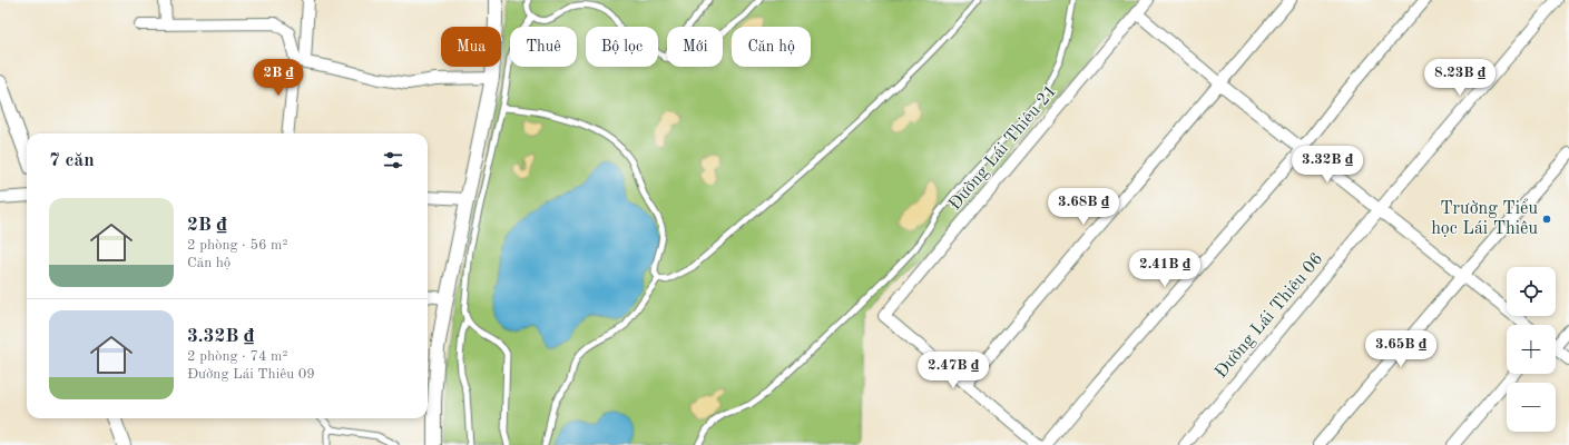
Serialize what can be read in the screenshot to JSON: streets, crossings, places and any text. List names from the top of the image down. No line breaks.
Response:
{"streets":{"street":["Đường Lái Thiêu 21","Đường Lái Thiêu 06"]},"places":["Trường Tiểu học Lái Thiêu"],"page":{"chip":["Mua","Thuê","Bộ lọc","Mới","Căn hộ"],"price":["2B ₫","8.23B ₫","3.32B ₫","3.68B ₫","2.41B ₫","3.65B ₫","2.47B ₫"],"heading":"7 căn","list":[{"name":"2B ₫","note":"2 phòng · 56 m² · Căn hộ"},{"name":"3.32B ₫","note":"2 phòng · 74 m² · Đường Lái Thiêu 09"}],"map_buttons":["+","−"]}}
